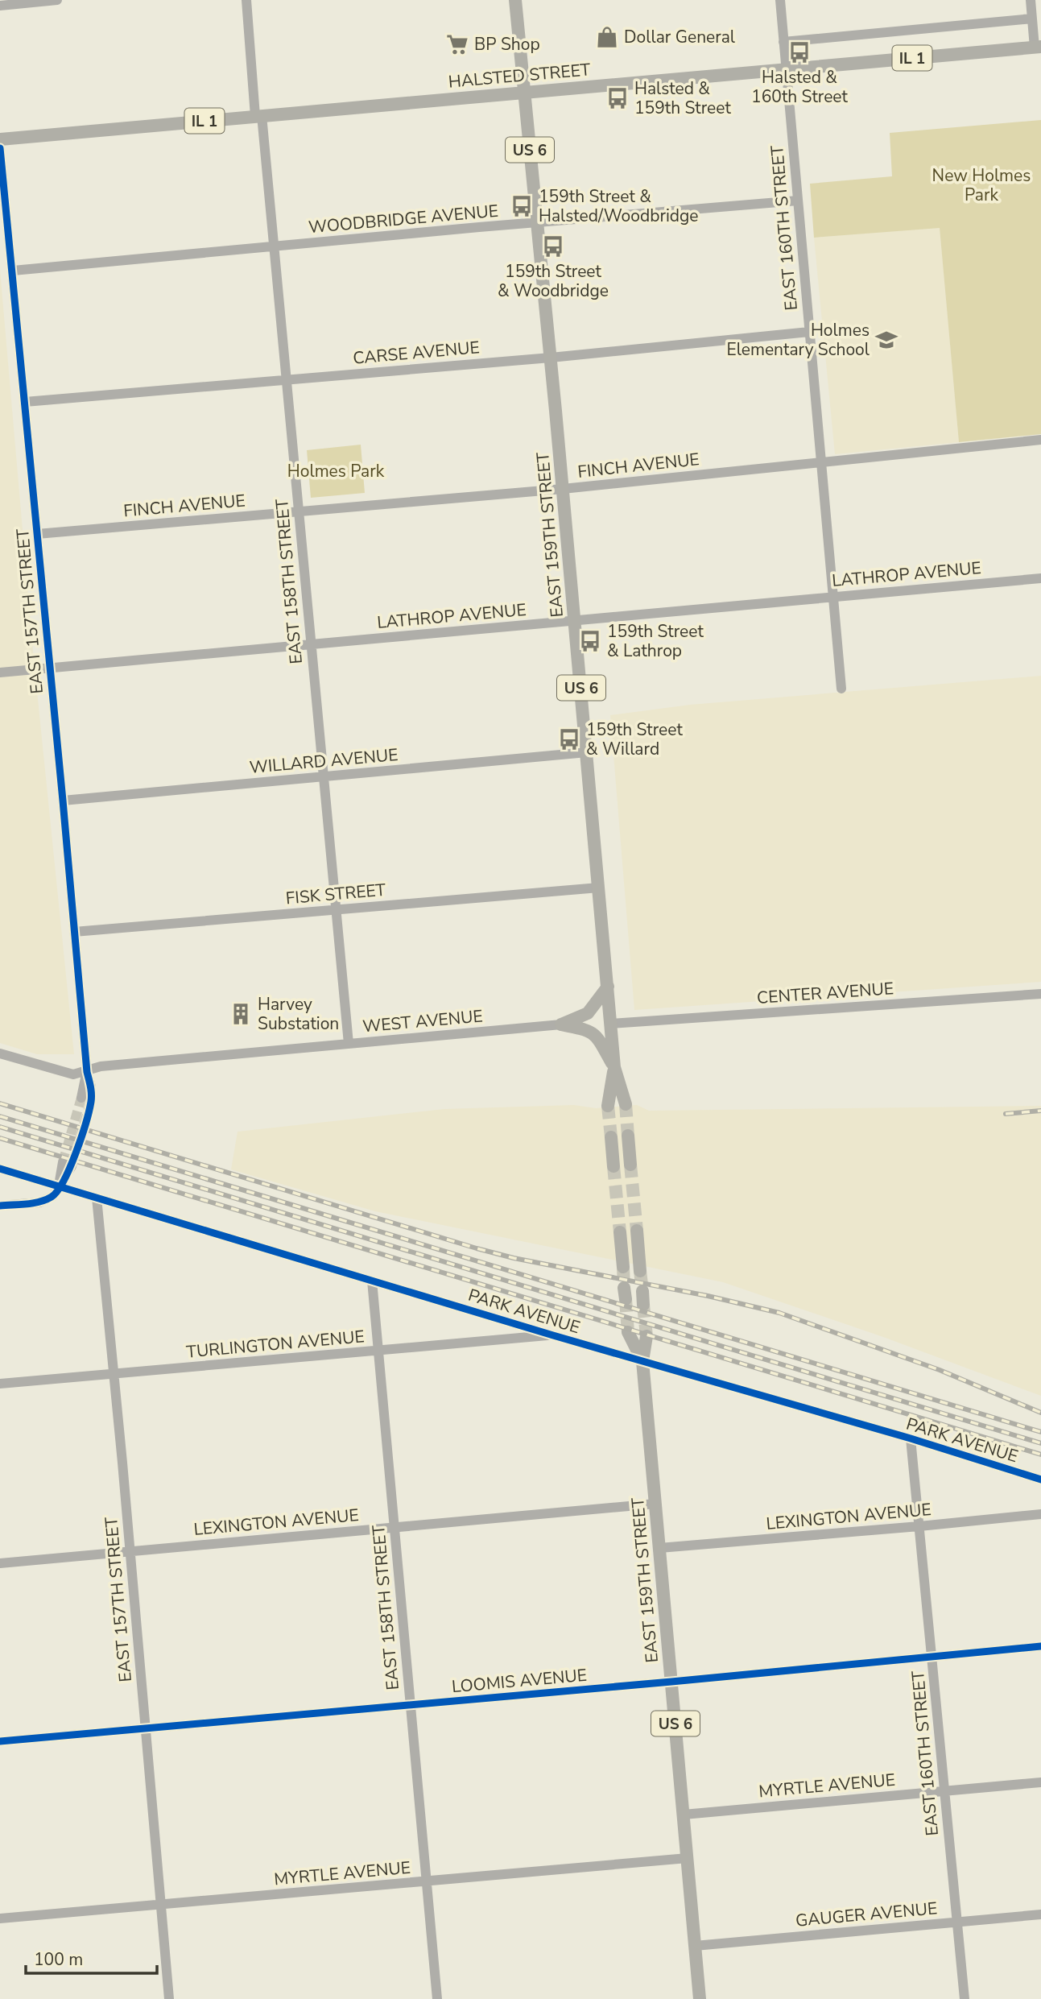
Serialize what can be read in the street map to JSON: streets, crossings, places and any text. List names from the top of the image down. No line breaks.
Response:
{"streets":{"main road":["IL 1","HALSTED STREET","US 6","EAST 159TH STREET"],"street":["WOODBRIDGE AVENUE","EAST 160TH STREET","CARSE AVENUE","FINCH AVENUE","LATHROP AVENUE","EAST 158TH STREET","EAST 157TH STREET","WILLARD AVENUE","FISK STREET","CENTER AVENUE","WEST AVENUE","PARK AVENUE","TURLINGTON AVENUE","LEXINGTON AVENUE","LOOMIS AVENUE","MYRTLE AVENUE","GAUGER AVENUE"]},"crossings":[["HALSTED STREET","EAST 160TH STREET"],["HALSTED STREET","EAST 159TH STREET"],["HALSTED STREET","EAST 158TH STREET"],["WOODBRIDGE AVENUE","EAST 160TH STREET"],["WOODBRIDGE AVENUE","EAST 159TH STREET"],["WOODBRIDGE AVENUE","EAST 158TH STREET"],["WOODBRIDGE AVENUE","EAST 157TH STREET"],["EAST 160TH STREET","CARSE AVENUE"],["EAST 160TH STREET","FINCH AVENUE"],["EAST 160TH STREET","LATHROP AVENUE"],["EAST 160TH STREET","PARK AVENUE"],["EAST 160TH STREET","LEXINGTON AVENUE"],["EAST 160TH STREET","LOOMIS AVENUE"],["EAST 160TH STREET","MYRTLE AVENUE"],["EAST 160TH STREET","GAUGER AVENUE"],["CARSE AVENUE","EAST 159TH STREET"],["CARSE AVENUE","EAST 158TH STREET"],["CARSE AVENUE","EAST 157TH STREET"],["FINCH AVENUE","EAST 159TH STREET"],["FINCH AVENUE","EAST 158TH STREET"],["FINCH AVENUE","EAST 157TH STREET"],["EAST 159TH STREET","LATHROP AVENUE"],["EAST 159TH STREET","WILLARD AVENUE"],["EAST 159TH STREET","FISK STREET"],["EAST 159TH STREET","CENTER AVENUE"],["EAST 159TH STREET","PARK AVENUE"],["EAST 159TH STREET","LEXINGTON AVENUE"],["EAST 159TH STREET","LOOMIS AVENUE"],["EAST 159TH STREET","MYRTLE AVENUE"],["EAST 159TH STREET","GAUGER AVENUE"],["LATHROP AVENUE","EAST 158TH STREET"],["LATHROP AVENUE","EAST 157TH STREET"],["EAST 158TH STREET","WILLARD AVENUE"],["EAST 158TH STREET","FISK STREET"],["EAST 158TH STREET","WEST AVENUE"],["EAST 158TH STREET","PARK AVENUE"],["EAST 158TH STREET","TURLINGTON AVENUE"],["EAST 158TH STREET","LEXINGTON AVENUE"],["EAST 158TH STREET","LOOMIS AVENUE"],["EAST 158TH STREET","MYRTLE AVENUE"],["EAST 157TH STREET","WILLARD AVENUE"],["EAST 157TH STREET","FISK STREET"],["EAST 157TH STREET","WEST AVENUE"],["EAST 157TH STREET","PARK AVENUE"],["EAST 157TH STREET","TURLINGTON AVENUE"],["EAST 157TH STREET","LEXINGTON AVENUE"],["EAST 157TH STREET","LOOMIS AVENUE"],["EAST 157TH STREET","MYRTLE AVENUE"],["PARK AVENUE","TURLINGTON AVENUE"]],"parks":["New Holmes Park","Holmes Park"],"places":{"shop":["Dollar General"],"supermarket":["BP Shop"],"bus stop":["Halsted & 160th Street","Halsted & 159th Street","159th Street & Halsted/Woodbridge","159th Street & Woodbridge","159th Street & Lathrop","159th Street & Willard"],"school or university":["Holmes Elementary School"],"building":["Harvey Substation"]},"scale_bar":"100 m"}
